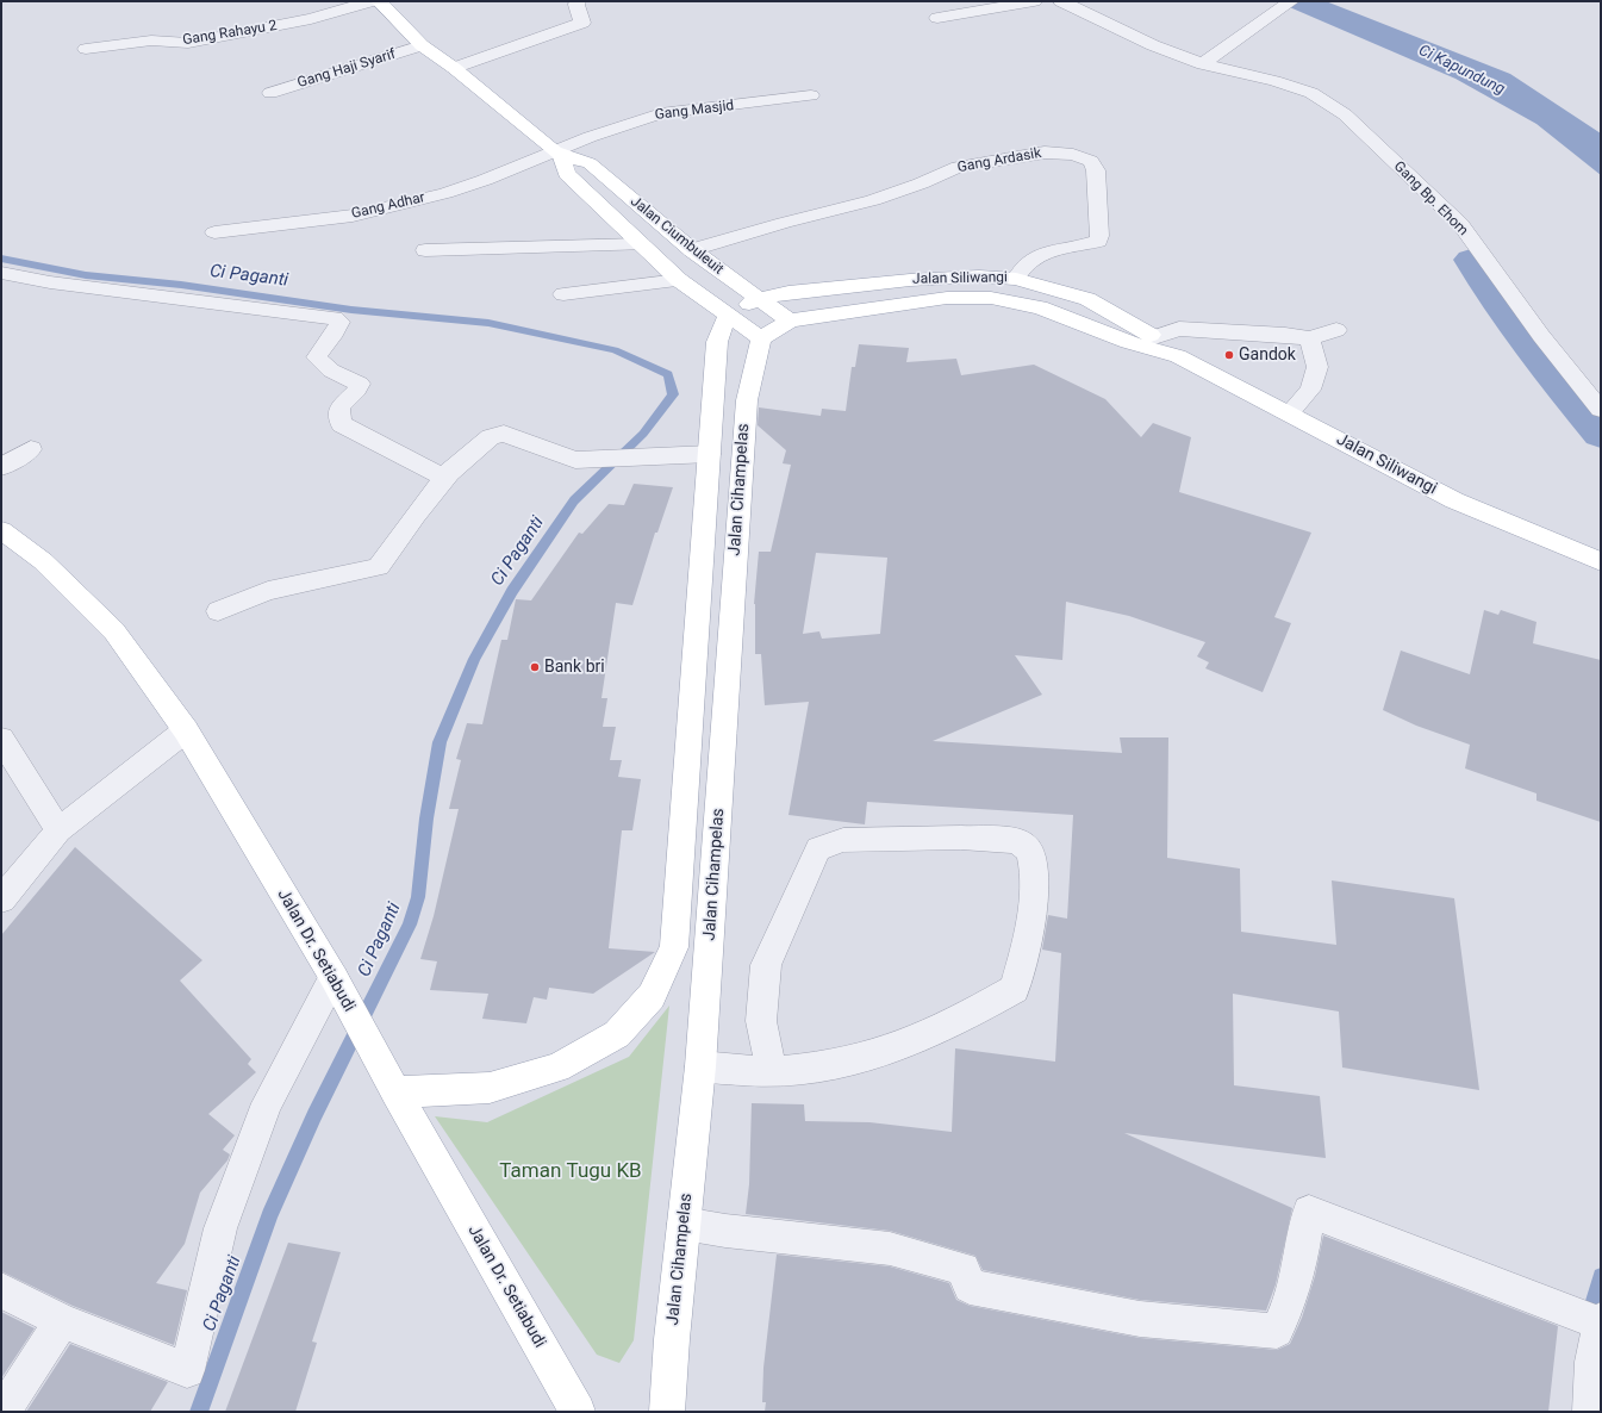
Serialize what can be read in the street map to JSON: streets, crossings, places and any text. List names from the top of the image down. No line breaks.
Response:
{"streets":{"main road":["Jalan Ciumbuleuit","Jalan Siliwangi","Jalan Cihampelas","Jalan Dr. Setiabudi"],"street":["Gang Rahayu 2","Gang Haji Syarif","Gang Masjid","Gang Ardasik","Gang Bp. Ehom","Gang Adhar"]},"crossings":[["Gang Haji Syarif","Jalan Ciumbuleuit"],["Gang Masjid","Gang Adhar"],["Gang Masjid","Jalan Ciumbuleuit"],["Gang Ardasik","Jalan Ciumbuleuit"],["Gang Ardasik","Jalan Siliwangi"],["Gang Adhar","Jalan Ciumbuleuit"],["Jalan Ciumbuleuit","Jalan Siliwangi"],["Jalan Ciumbuleuit","Jalan Cihampelas"],["Jalan Siliwangi","Jalan Cihampelas"],["Jalan Cihampelas","Jalan Dr. Setiabudi"]],"water":["Ci Kapundung","Ci Paganti"],"parks":["Taman Tugu KB"],"places":["Gandok","Bank bri"]}
